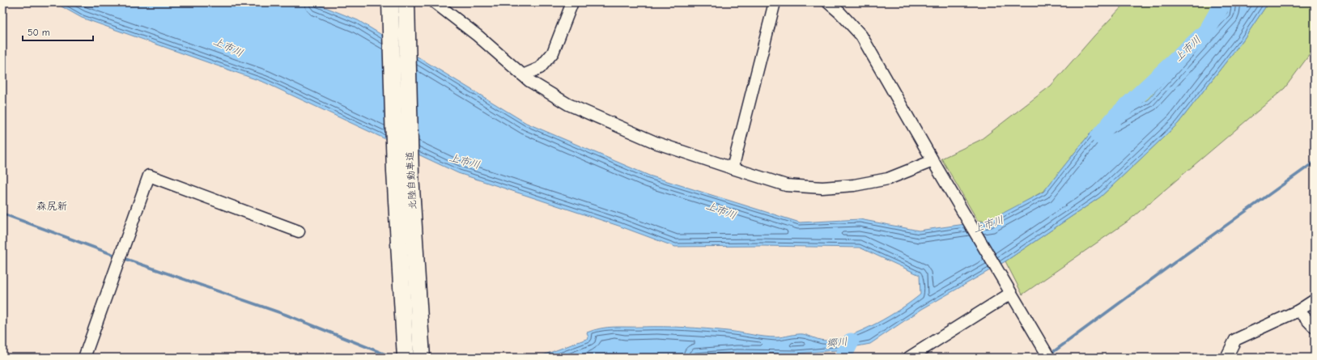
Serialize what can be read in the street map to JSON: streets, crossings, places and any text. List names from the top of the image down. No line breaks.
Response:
{"streets":{"highway":["北陸自動車道"]},"districts":["森尻新"],"water":["上市川","郷川"],"scale_bar":"50 m"}
